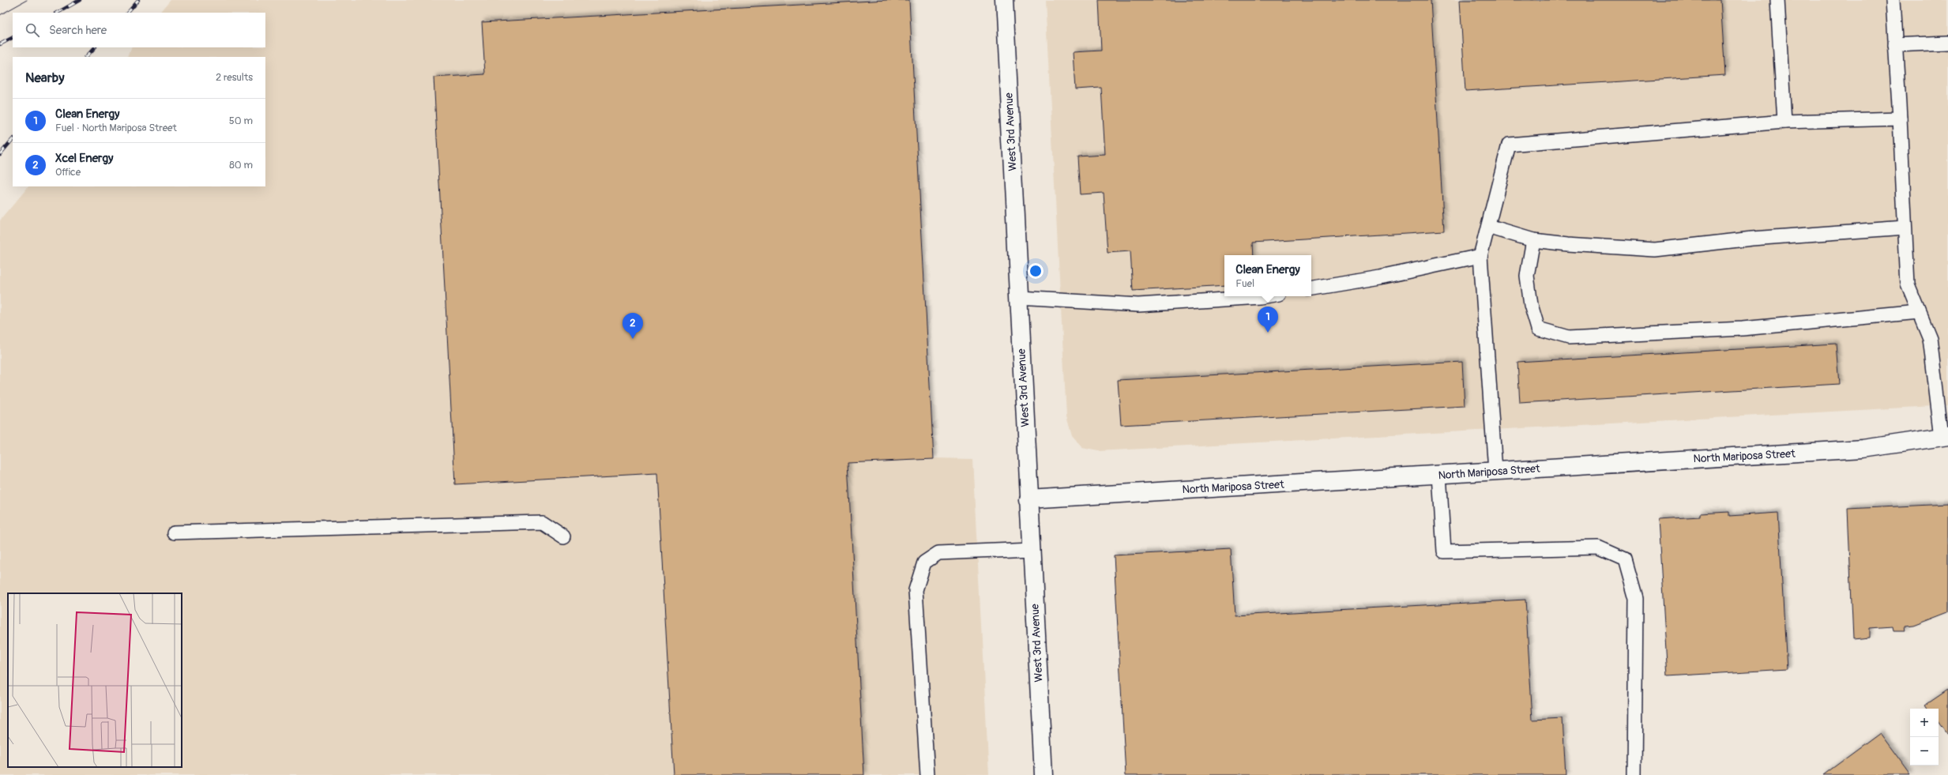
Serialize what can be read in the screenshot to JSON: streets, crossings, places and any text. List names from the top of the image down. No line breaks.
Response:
{"streets":{"street":["West 3rd Avenue","North Mariposa Street"]},"crossings":[["West 3rd Avenue","North Mariposa Street"]],"page":{"search":"Search here","heading":["Nearby","2 results"],"list":[{"mark":"1","name":"Clean Energy","note":"Fuel · North Mariposa Street","value":"50 m"},{"mark":"2","name":"Xcel Energy","note":"Office","value":"80 m"}],"popup":["Clean Energy","Fuel"],"pins":["1","2"],"map_buttons":["+","−"]}}
